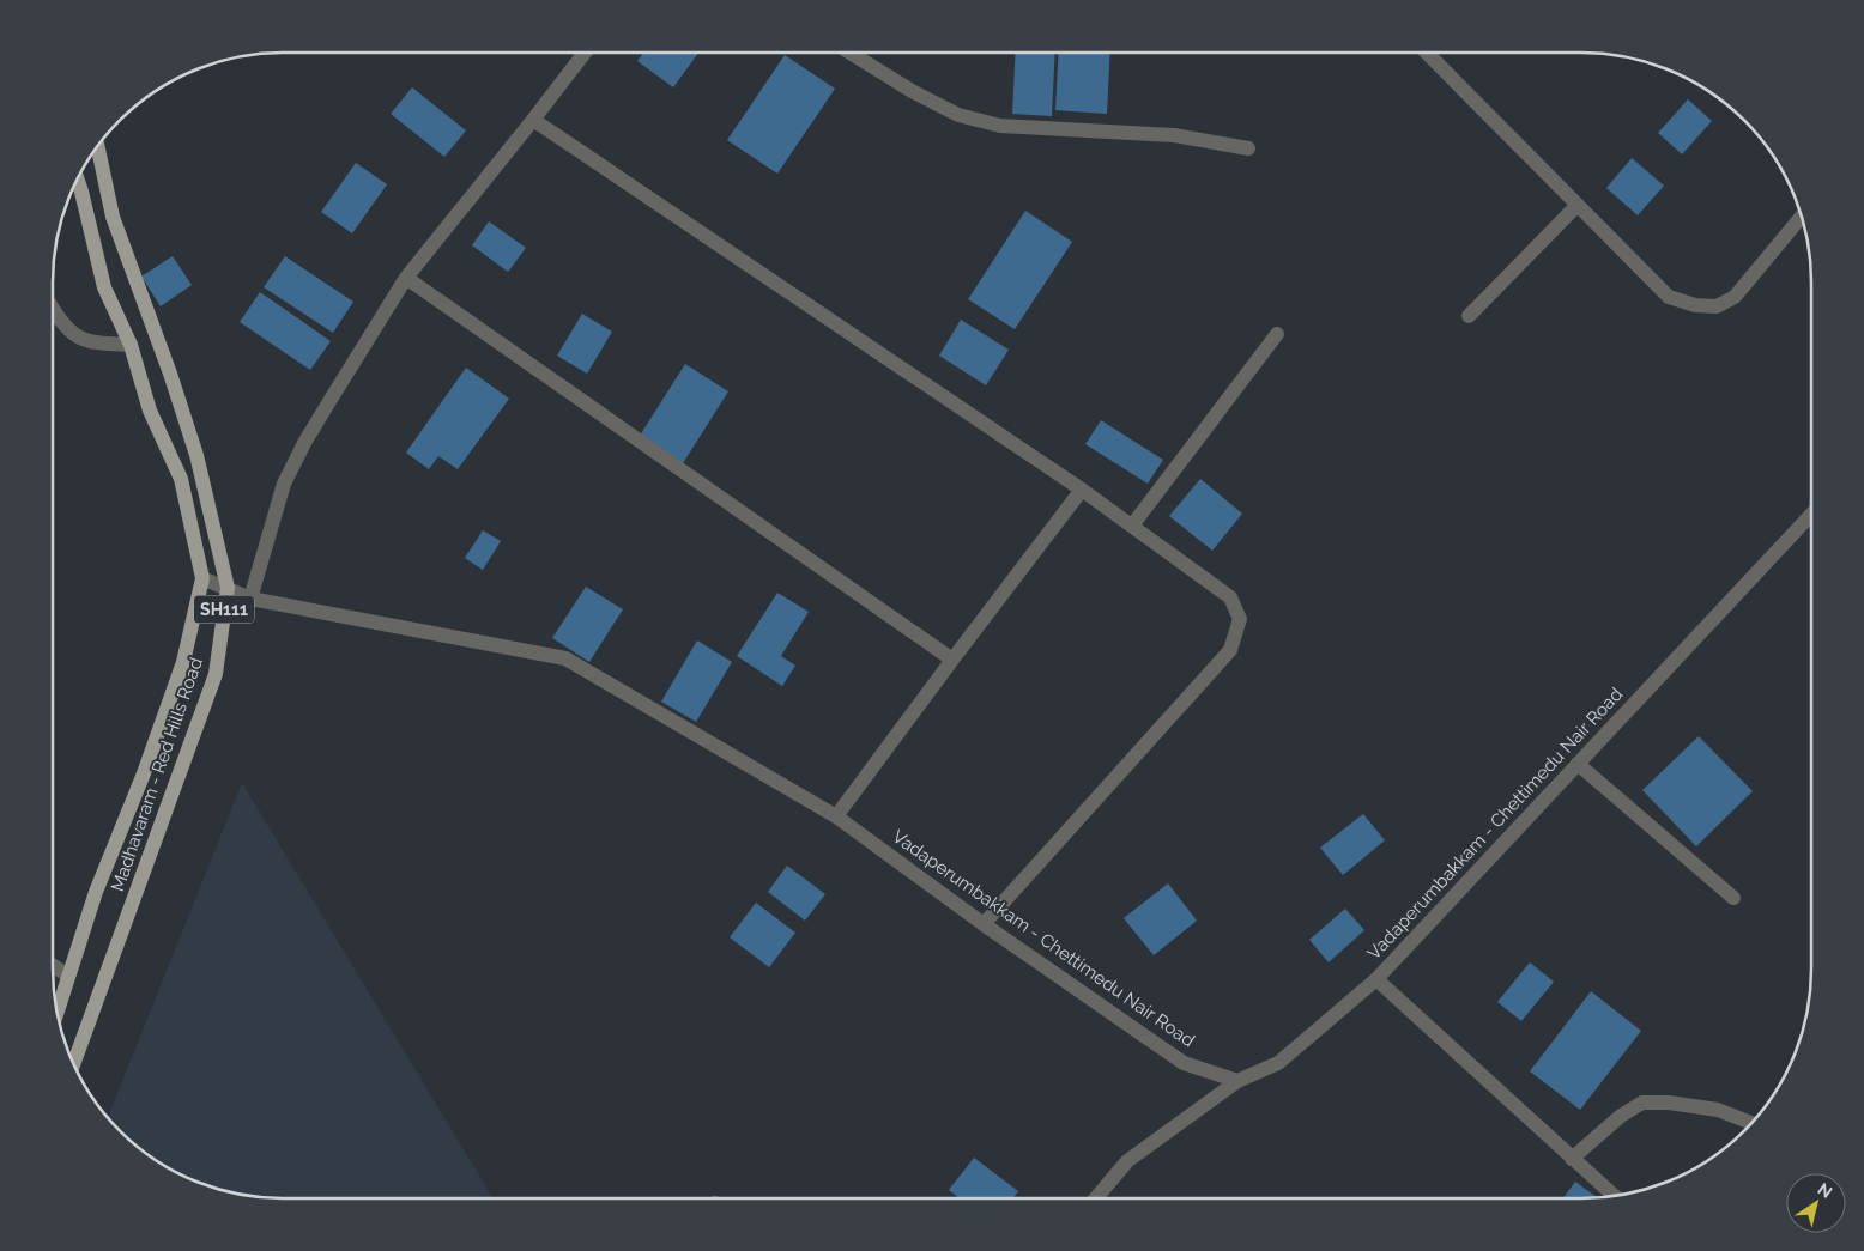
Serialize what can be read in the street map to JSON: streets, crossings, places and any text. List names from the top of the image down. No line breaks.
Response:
{"streets":{"main road":["SH111","Madhavaram - Red Hills Road"],"street":["Vadaperumbakkam - Chettimedu Nair Road"]},"crossings":[["Madhavaram - Red Hills Road","Vadaperumbakkam - Chettimedu Nair Road"]],"north":"top right"}
